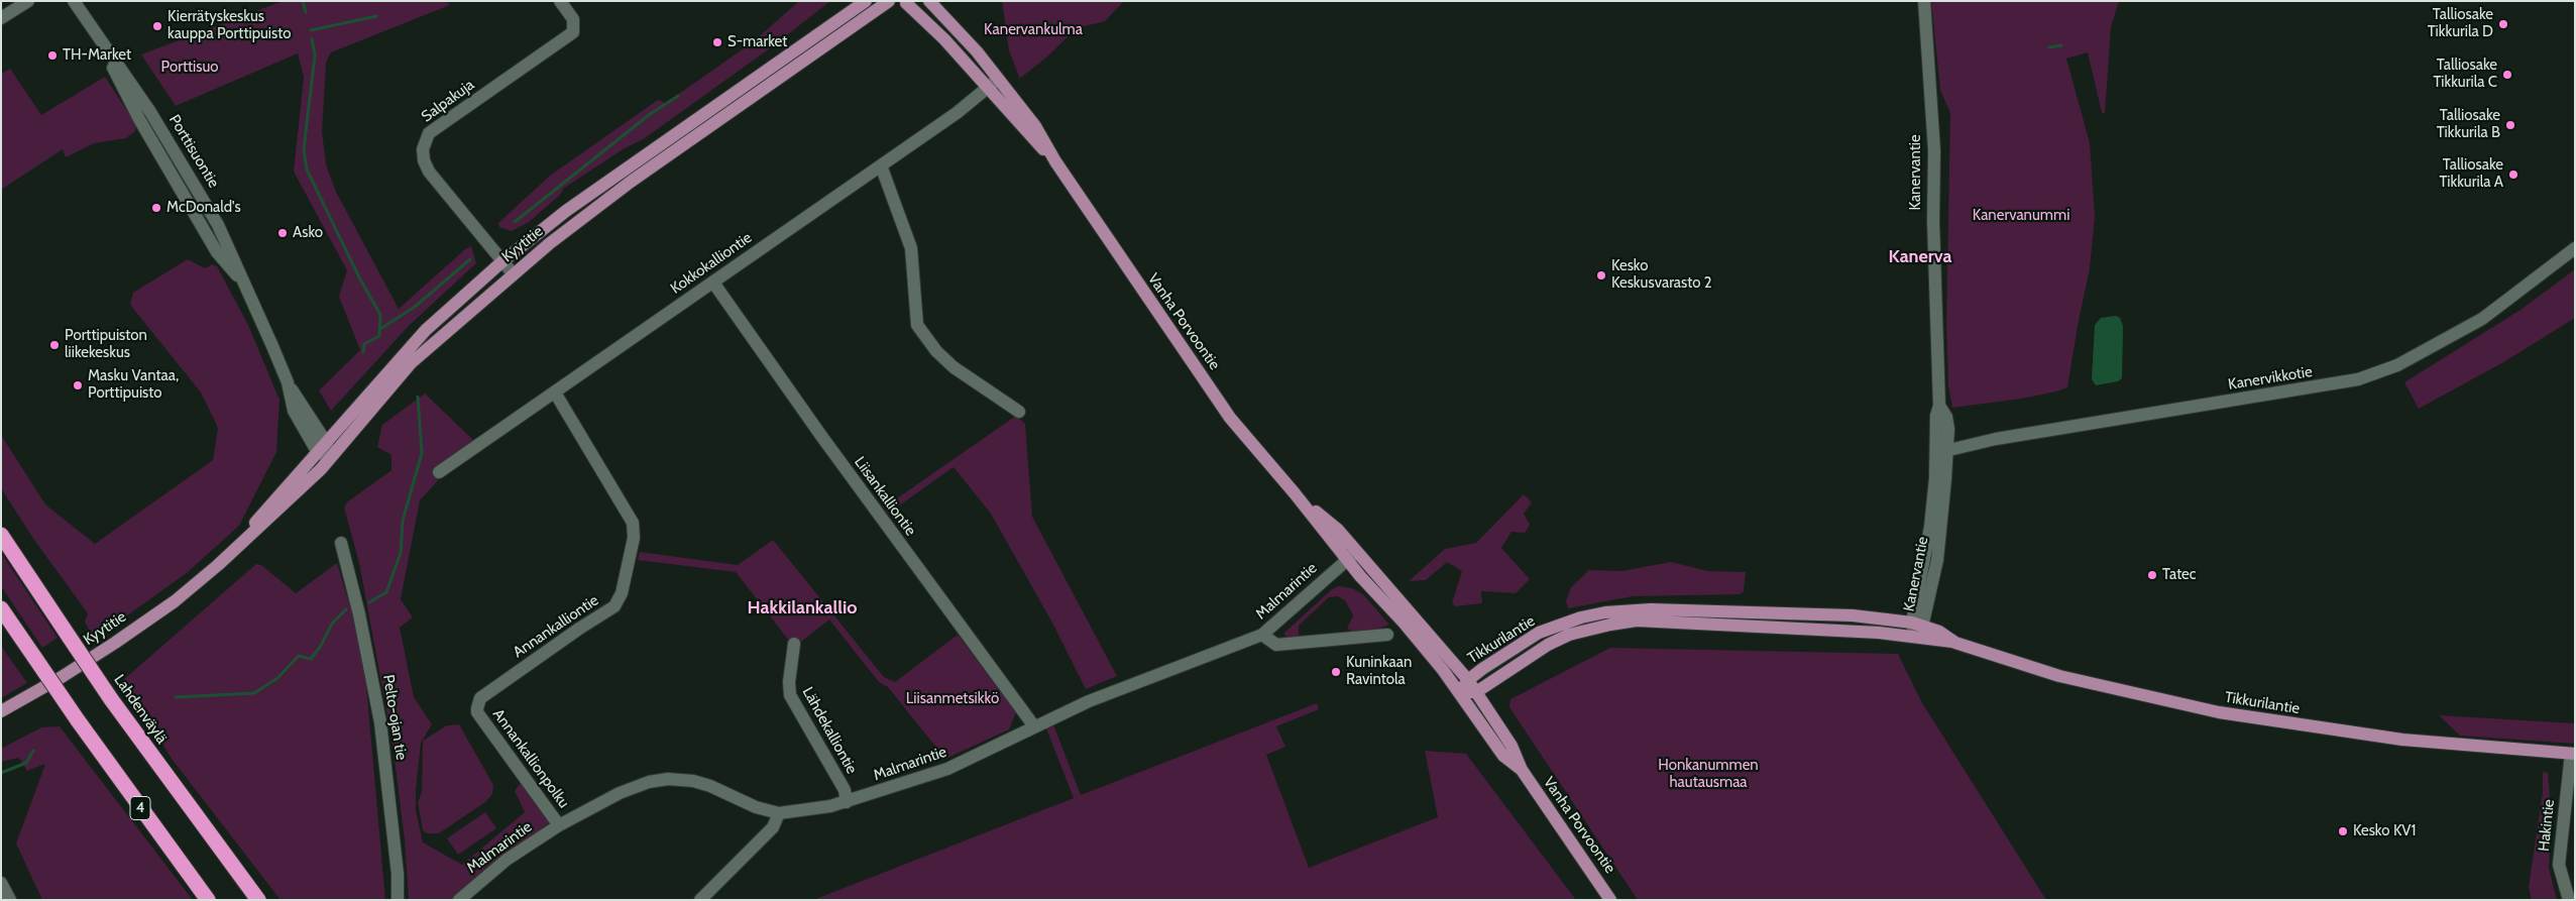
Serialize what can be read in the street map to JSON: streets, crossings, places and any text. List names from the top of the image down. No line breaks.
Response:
{"streets":{"highway":["Lahdenväylä","4"],"main road":["Kyytitie","Vanha Porvoontie","Tikkurilantie"],"street":["Salpakuja","Porttisuontie","Kanervantie","Kokkokalliontie","Kanervikkotie","Liisankalliontie","Malmarintie","Annankalliontie","Pelto-ojan tie","Lähdekalliontie","Annankallionpolku","Hakintie"]},"crossings":[["Salpakuja","Kyytitie"],["Porttisuontie","Kyytitie"],["Kanervantie","Kanervikkotie"],["Kanervantie","Tikkurilantie"],["Kokkokalliontie","Vanha Porvoontie"],["Kokkokalliontie","Liisankalliontie"],["Kokkokalliontie","Annankalliontie"],["Vanha Porvoontie","Malmarintie"],["Vanha Porvoontie","Tikkurilantie"],["Liisankalliontie","Malmarintie"],["Malmarintie","Lähdekalliontie"],["Malmarintie","Annankallionpolku"],["Annankalliontie","Annankallionpolku"],["Tikkurilantie","Hakintie"]],"districts":["Kanerva","Hakkilankallio"],"parks":["Kanervankulma","Porttisuo","Kanervanummi","Liisanmetsikkö","Honkanummen hautausmaa"],"places":["Talliosake Tikkurila D","Kierrätyskeskus kauppa Porttipuisto","S-market","TH-Market","Talliosake Tikkurila C","Talliosake Tikkurila B","Talliosake Tikkurila A","McDonald's","Asko","Kesko Keskusvarasto 2","Porttipuiston liikekeskus","Masku Vantaa, Porttipuisto","Tatec","Kuninkaan Ravintola","Kesko KV1"]}
